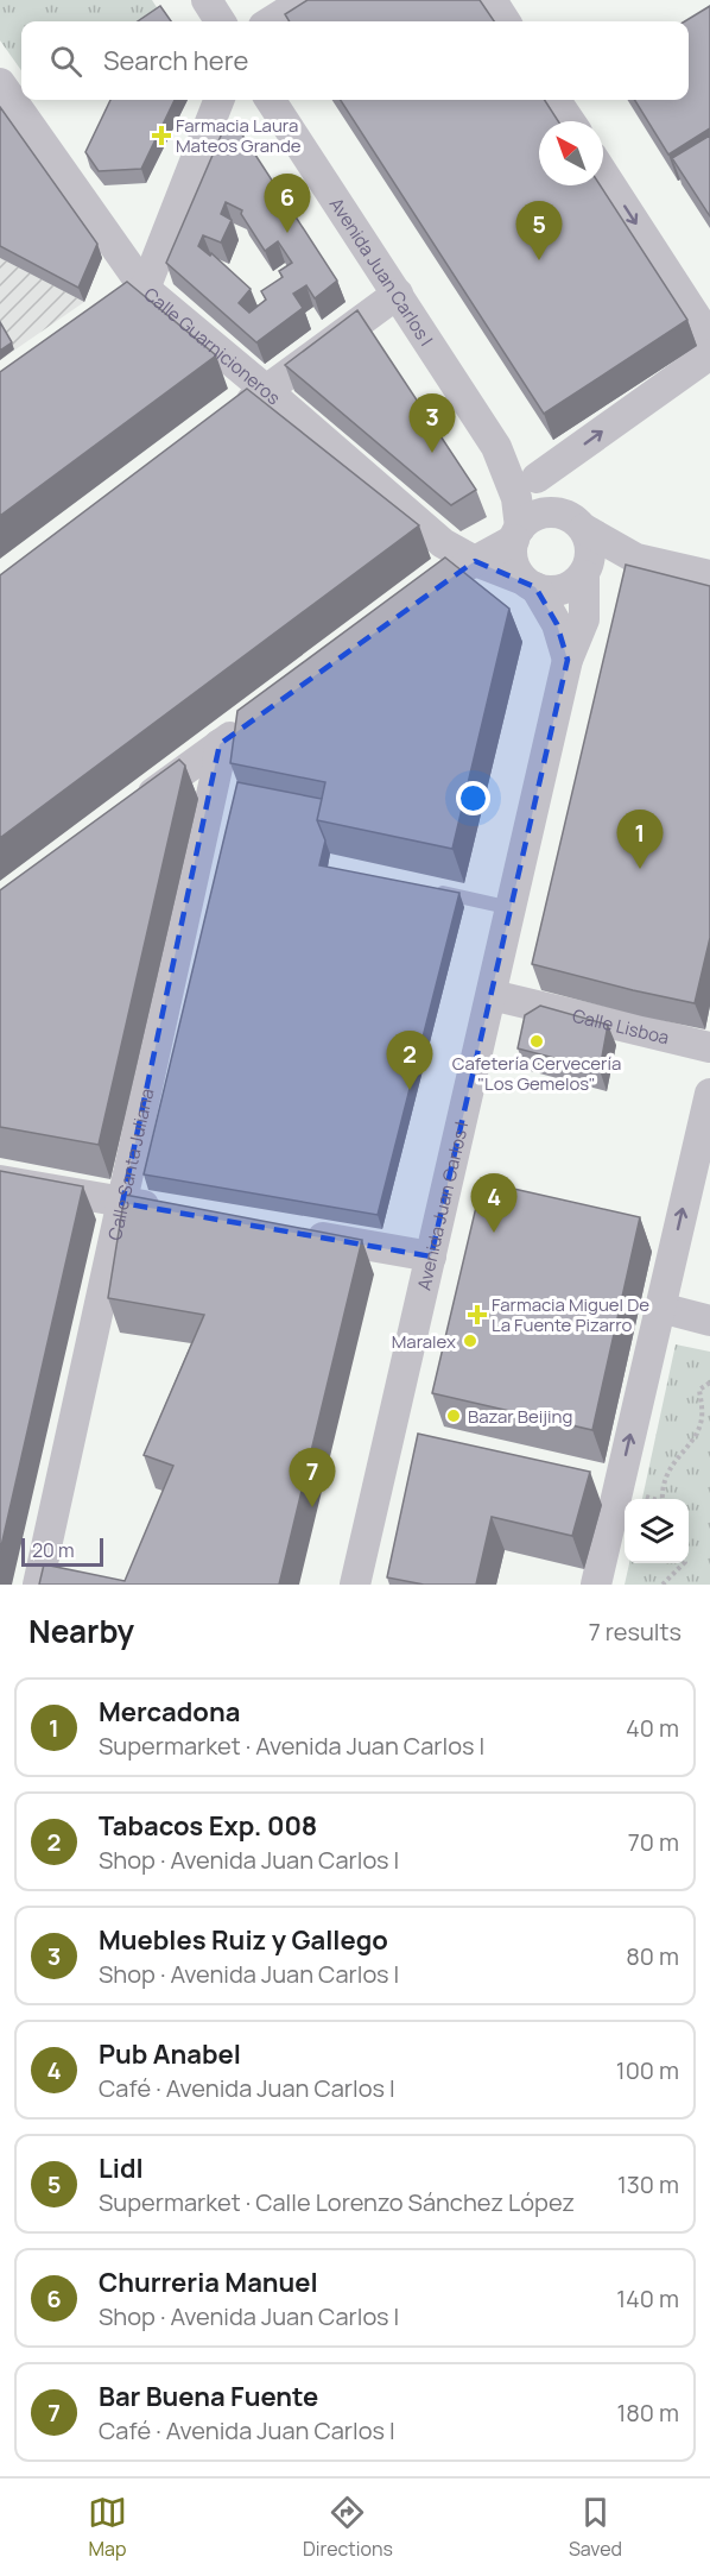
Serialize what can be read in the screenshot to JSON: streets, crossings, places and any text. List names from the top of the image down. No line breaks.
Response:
{"streets":{"street":["Avenida Juan Carlos I","Calle Guarnicioneros","Calle Lisboa","Calle Santa Juliana"]},"crossings":[["Avenida Juan Carlos I","Calle Guarnicioneros"],["Avenida Juan Carlos I","Calle Lisboa"]],"places":{"health":["Farmacia Laura Mateos Grande","Farmacia Miguel De La Fuente Pizarro"],"other":["Cafetería Cervecería \"Los Gemelos\"","Maralex","Bazar Beijing"]},"scale_bar":"20 m","north":"top left","page":{"search":"Search here","pins":["6","5","3","1","2","4","7"],"scale":"20 m","heading":["Nearby","7 results"],"list":[{"mark":"1","name":"Mercadona","note":"Supermarket · Avenida Juan Carlos I","value":"40 m"},{"mark":"2","name":"Tabacos Exp. 008","note":"Shop · Avenida Juan Carlos I","value":"70 m"},{"mark":"3","name":"Muebles Ruiz y Gallego","note":"Shop · Avenida Juan Carlos I","value":"80 m"},{"mark":"4","name":"Pub Anabel","note":"Café · Avenida Juan Carlos I","value":"100 m"},{"mark":"5","name":"Lidl","note":"Supermarket · Calle Lorenzo Sánchez López","value":"130 m"},{"mark":"6","name":"Churreria Manuel","note":"Shop · Avenida Juan Carlos I","value":"140 m"},{"mark":"7","name":"Bar Buena Fuente","note":"Café · Avenida Juan Carlos I","value":"180 m"}],"nav":["Map","Directions","Saved"]}}
